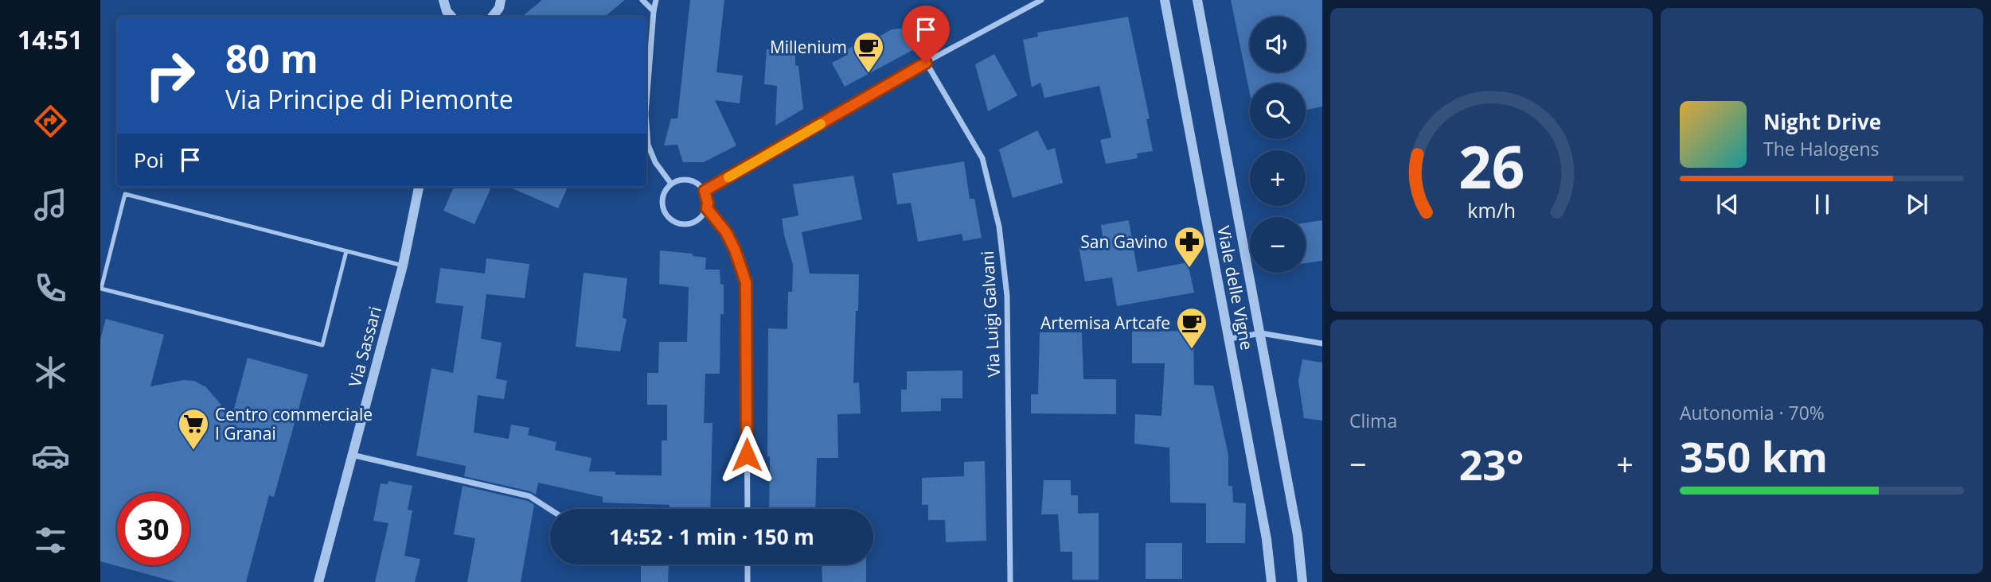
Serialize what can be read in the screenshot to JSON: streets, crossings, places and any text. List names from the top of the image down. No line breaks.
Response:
{"streets":{"street":["Viale delle Vigne","Via Luigi Galvani","Via Sassari"]},"places":{"cafe":["Millenium","Artemisa Artcafe"],"pharmacy":["San Gavino"],"supermarket":["Centro commerciale I Granai"]},"page":{"tabs":"14:51","map_buttons":["+","−"],"turn":["80 m","Via Principe di Piemonte"],"song":["Night Drive","The Halogens"],"then":"Poi","tile":["Clima",["Autonomia · 70%","350 km"]],"heat":["−","23°","+"],"limit":"30","trip":"14:52 · 1 min · 150 m","gauge":["26","km/h"]}}
